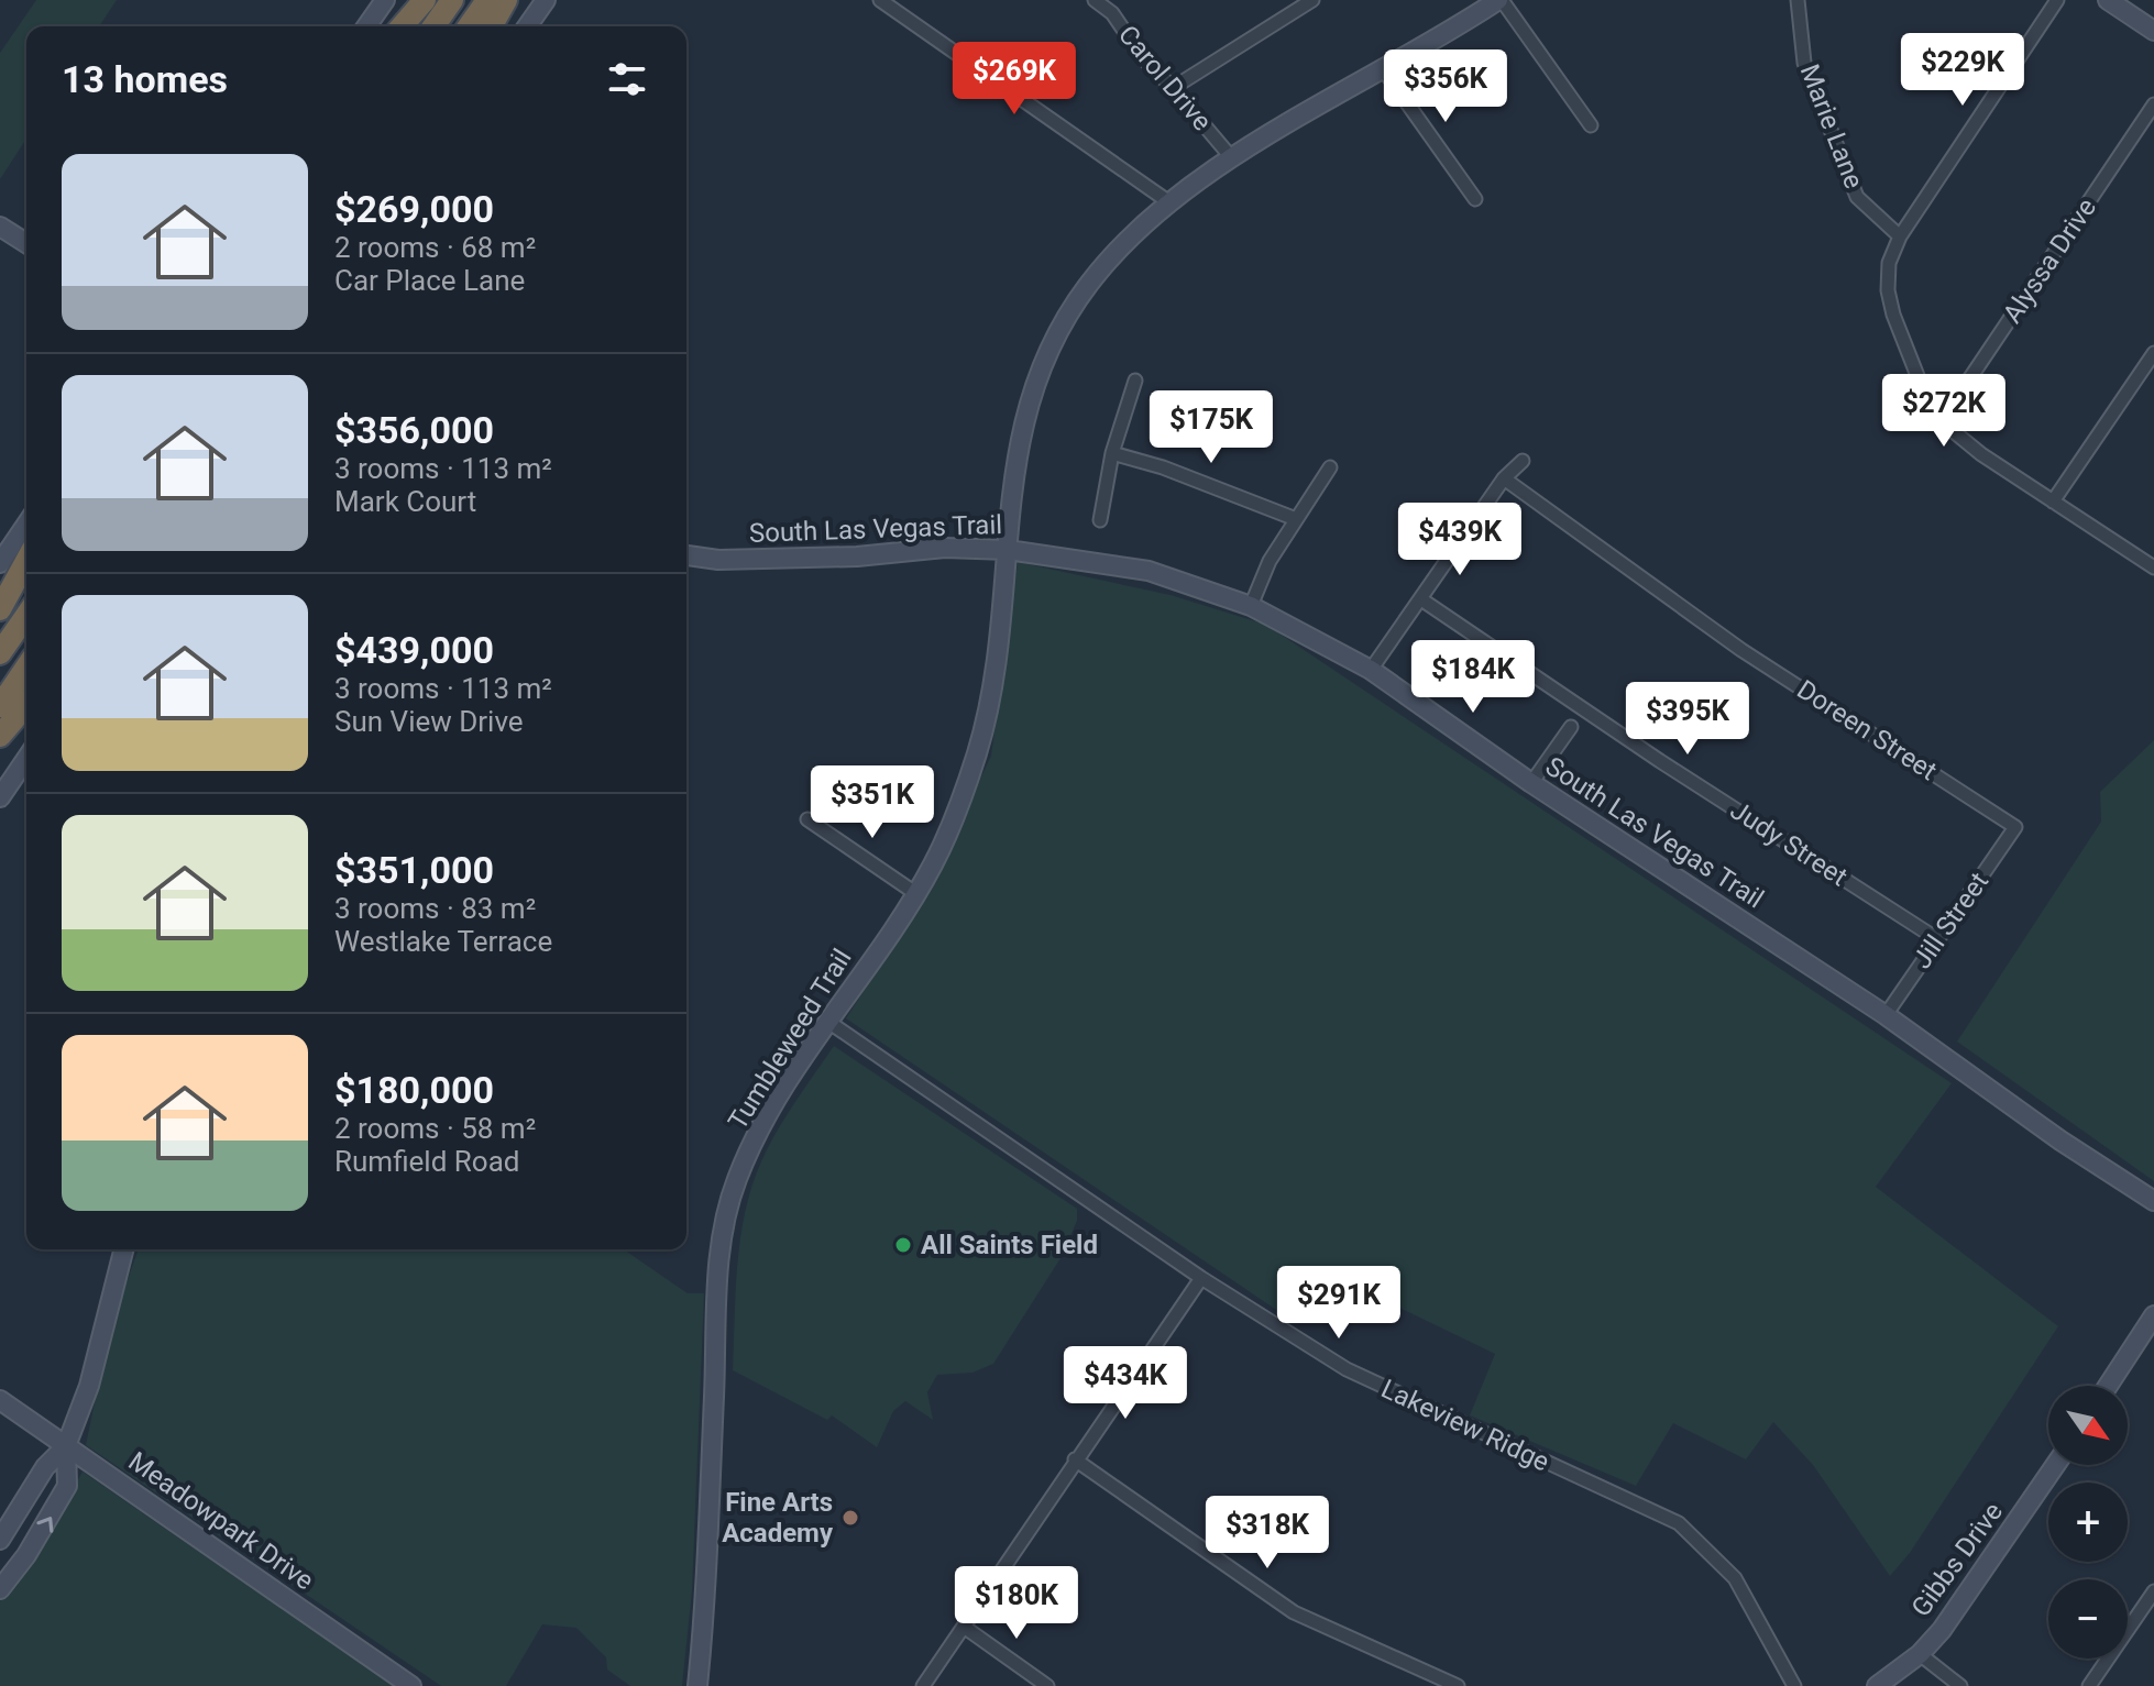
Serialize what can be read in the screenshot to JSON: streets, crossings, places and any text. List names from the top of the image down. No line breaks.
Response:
{"streets":{"street":["Carol Drive","Marie Lane","Alyssa Drive","South Las Vegas Trail","Doreen Street","Judy Street","Jill Street","Tumbleweed Trail","Lakeview Ridge","Meadowpark Drive","Gibbs Drive"]},"crossings":[["Carol Drive","Tumbleweed Trail"],["South Las Vegas Trail","Jill Street"],["South Las Vegas Trail","Tumbleweed Trail"],["Doreen Street","Jill Street"],["Judy Street","Jill Street"],["Tumbleweed Trail","Lakeview Ridge"]],"places":["All Saints Field","Fine Arts Academy"],"north":"bottom right","page":{"heading":"13 homes","price":["$229K","$269K","$356K","$272K","$175K","$439K","$184K","$395K","$351K","$291K","$434K","$318K","$180K"],"list":[{"name":"$269,000","note":"2 rooms · 68 m² · Car Place Lane"},{"name":"$356,000","note":"3 rooms · 113 m² · Mark Court"},{"name":"$439,000","note":"3 rooms · 113 m² · Sun View Drive"},{"name":"$351,000","note":"3 rooms · 83 m² · Westlake Terrace"},{"name":"$180,000","note":"2 rooms · 58 m² · Rumfield Road"}],"map_buttons":["+","−"]}}
